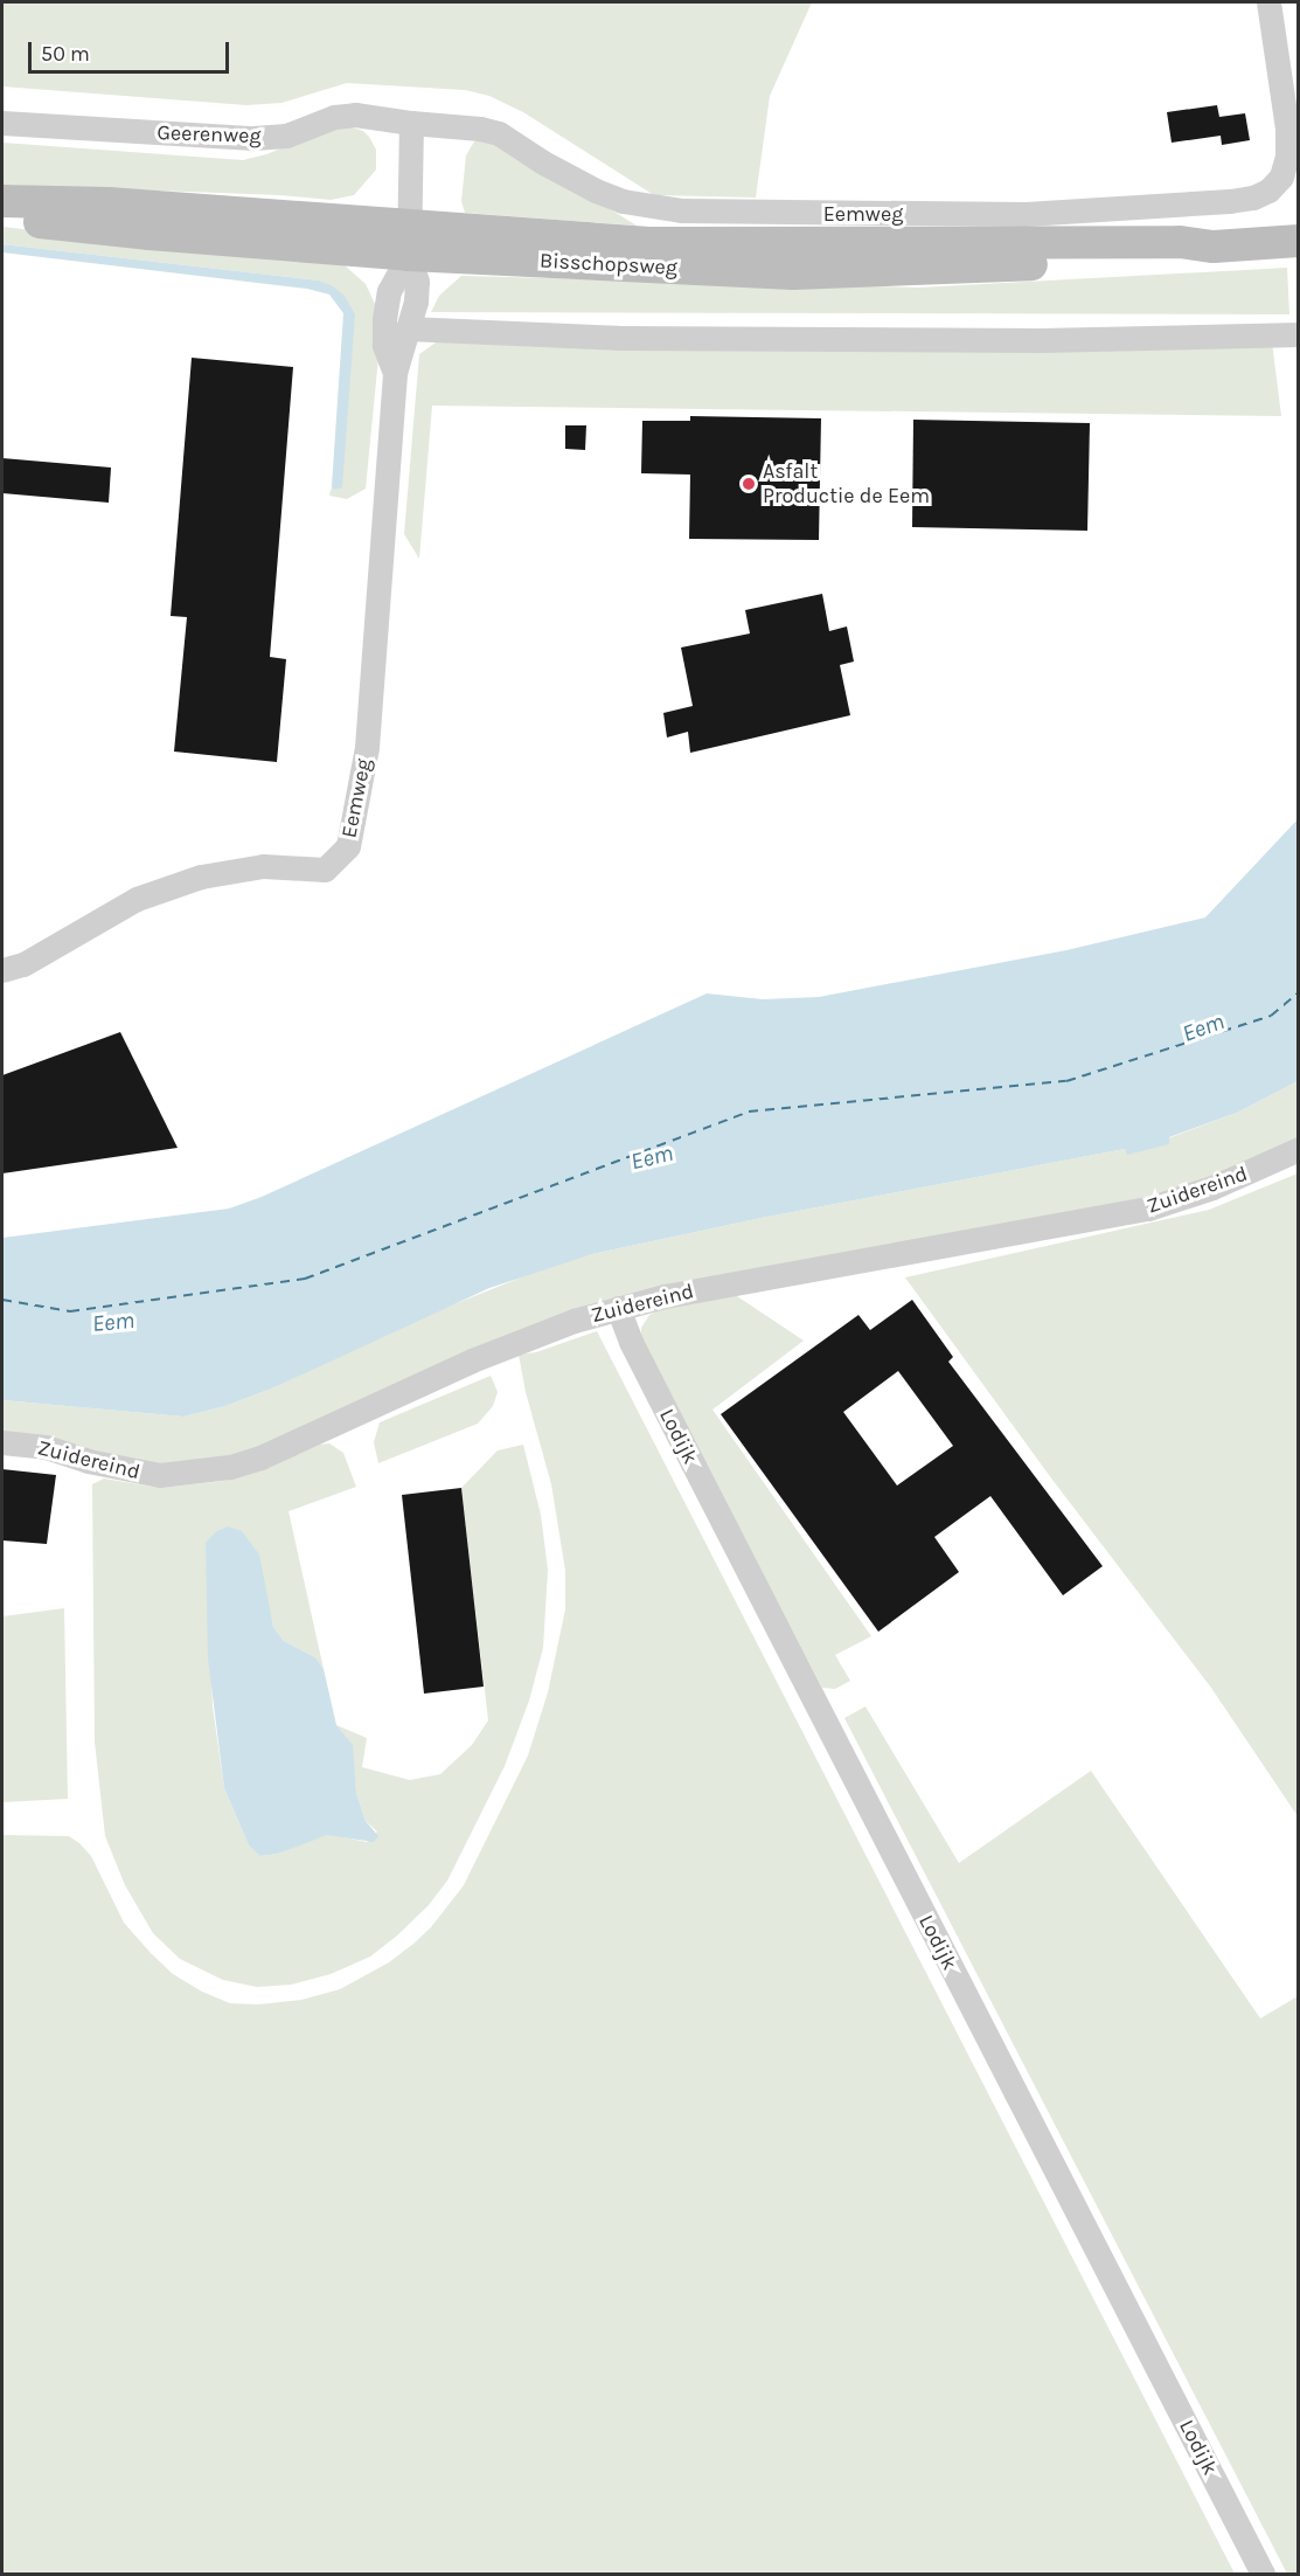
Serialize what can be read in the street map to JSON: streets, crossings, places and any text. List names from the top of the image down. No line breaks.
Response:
{"streets":{"main road":["Bisschopsweg"],"street":["Geerenweg","Eemweg","Zuidereind","Lodijk"]},"crossings":[["Geerenweg","Eemweg"],["Eemweg","Bisschopsweg"],["Zuidereind","Lodijk"]],"water":["Eem"],"places":["Asfalt Productie de Eem"],"scale_bar":"50 m"}
